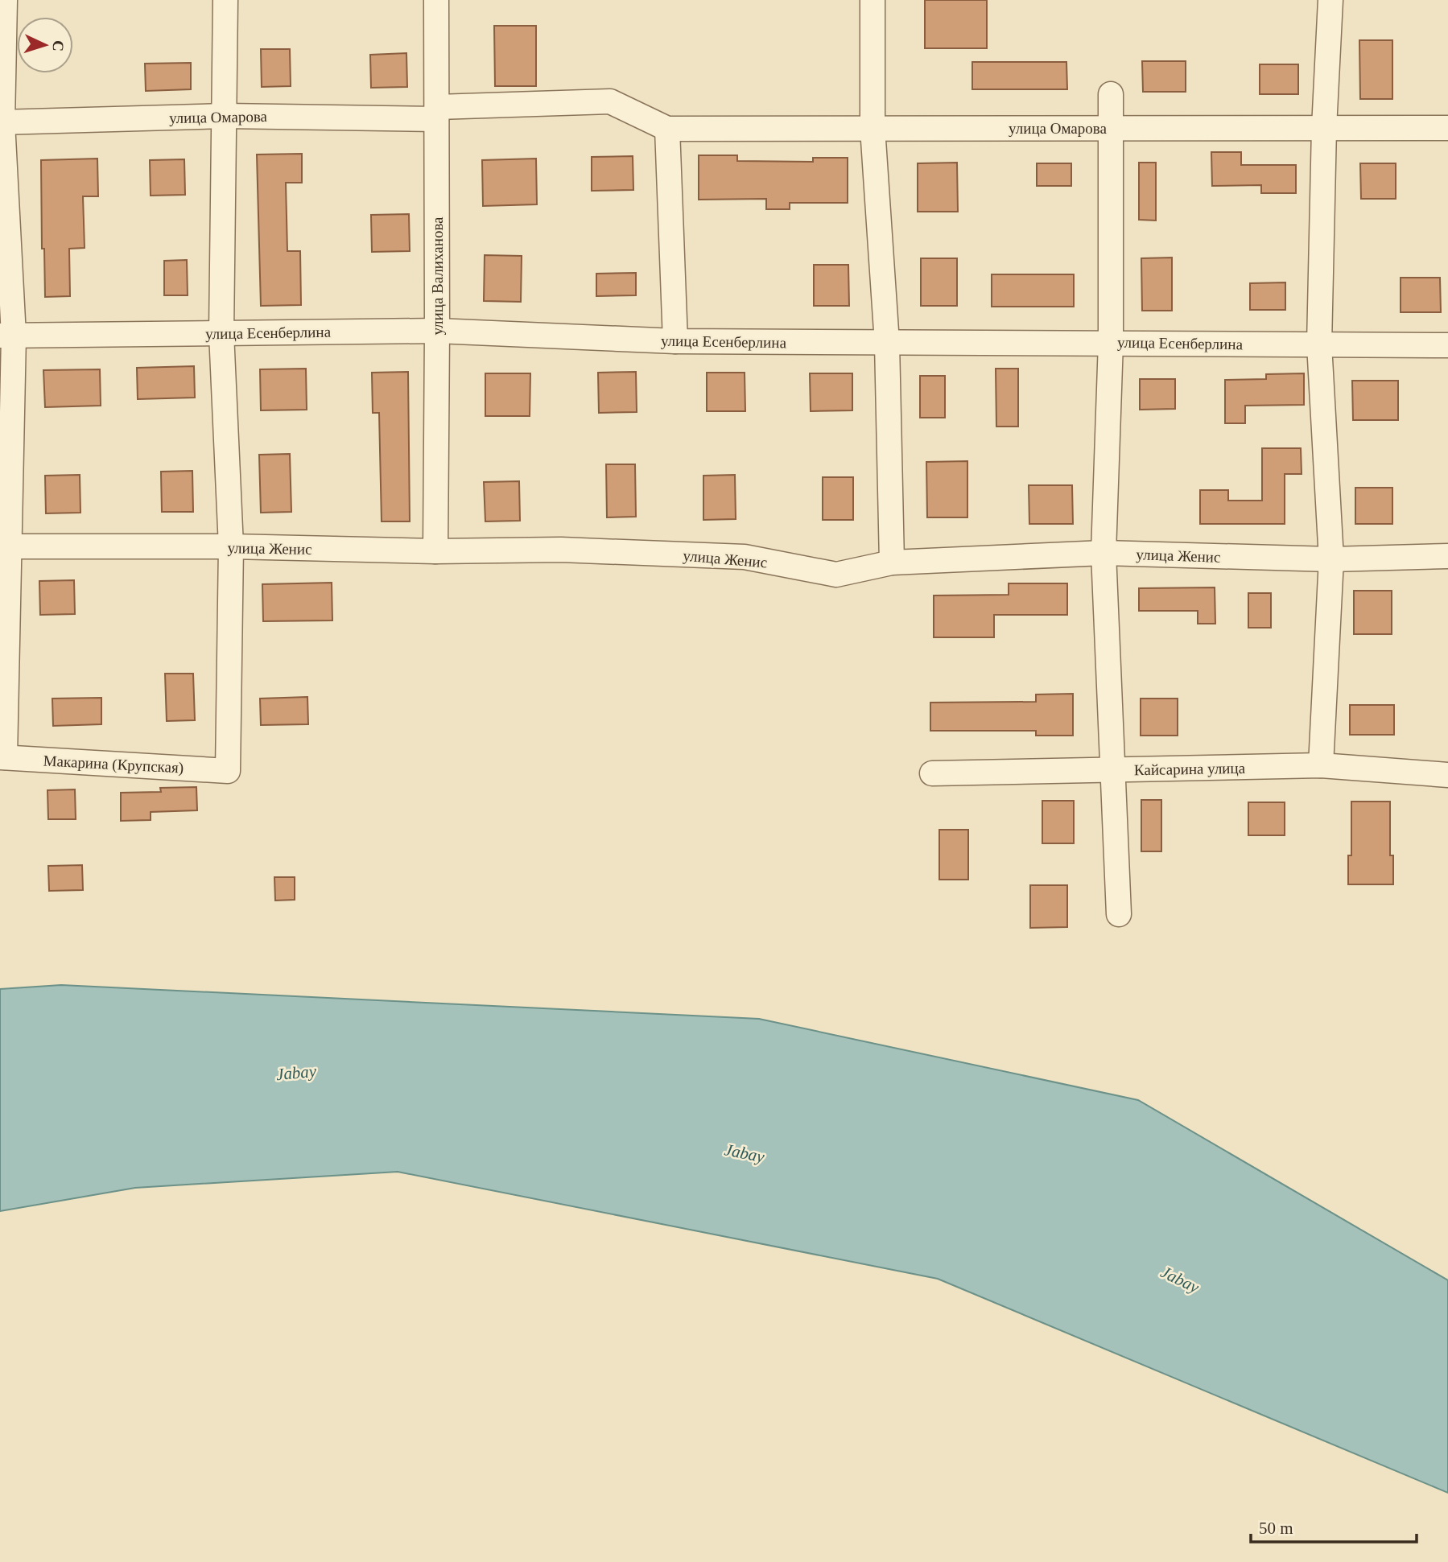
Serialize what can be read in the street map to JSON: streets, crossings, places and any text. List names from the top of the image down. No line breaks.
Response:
{"streets":{"street":["улица Омарова","улица Валиханова","улица Есенберлина","улица Женис","Макарина (Крупская)","Кайсарина улица"]},"crossings":[["улица Омарова","улица Валиханова"],["улица Валиханова","улица Есенберлина"],["улица Валиханова","улица Женис"],["улица Женис","Макарина (Крупская)"]],"water":["Jabay"],"scale_bar":"50 m","north":"right"}
